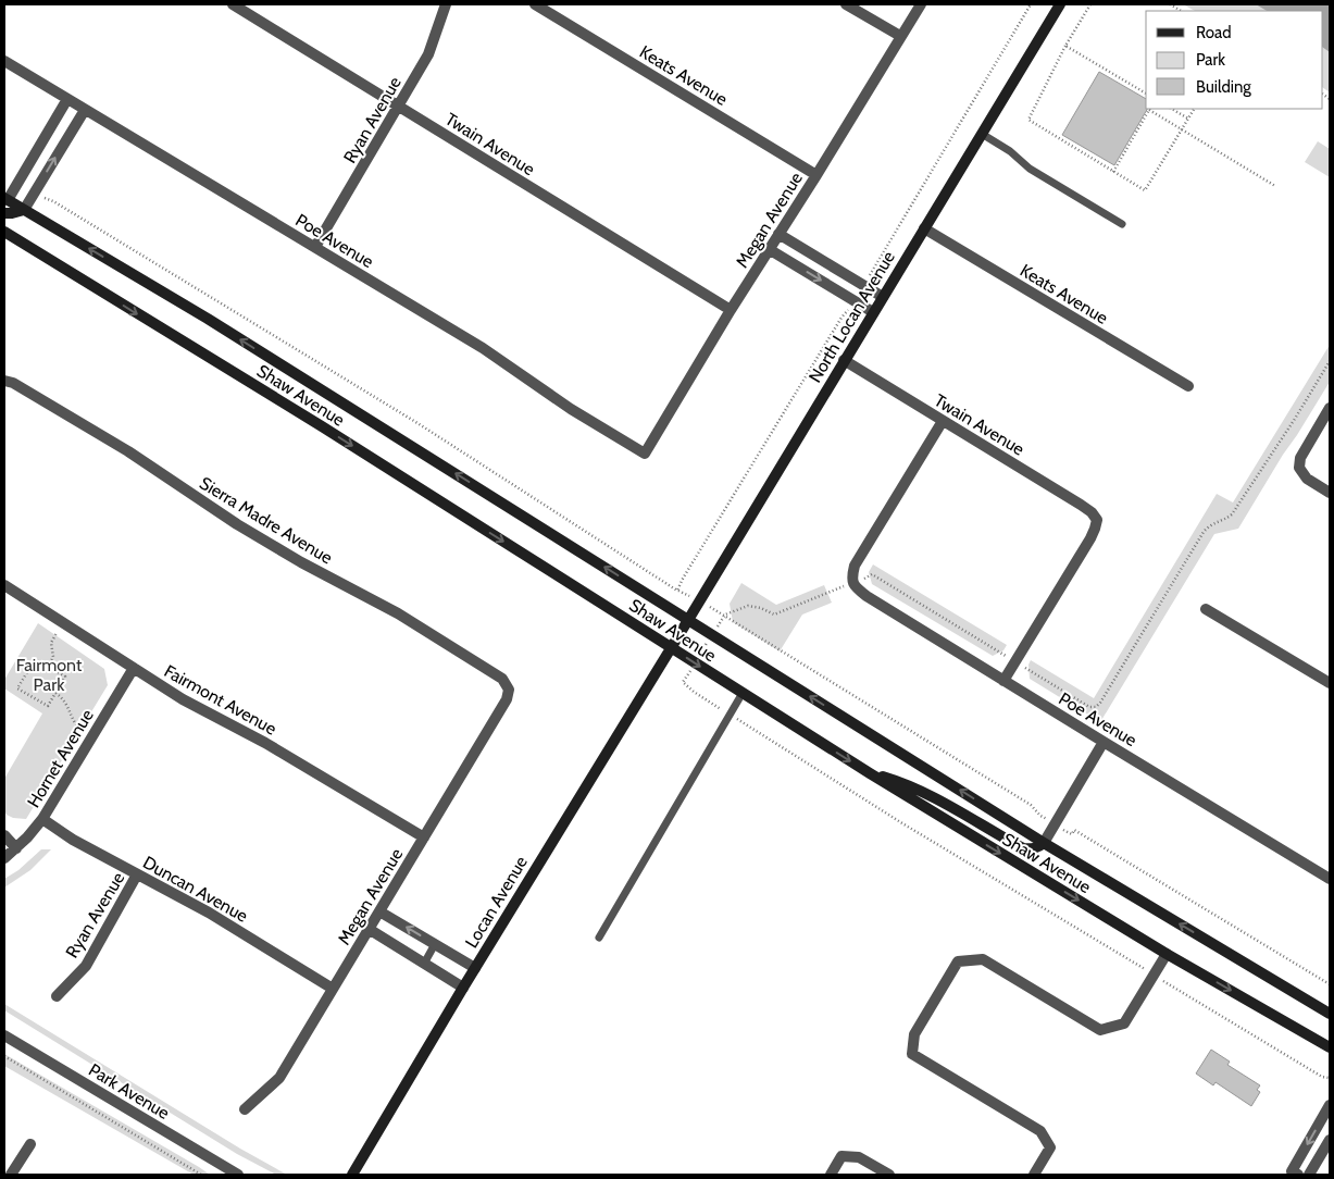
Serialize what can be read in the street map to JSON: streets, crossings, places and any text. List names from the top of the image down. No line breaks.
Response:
{"streets":{"main road":["North Locan Avenue","Shaw Avenue","Locan Avenue"],"street":["Keats Avenue","Ryan Avenue","Twain Avenue","Megan Avenue","Poe Avenue","Sierra Madre Avenue","Fairmont Avenue","Hornet Avenue","Duncan Avenue","Park Avenue"]},"crossings":[["Keats Avenue","Megan Avenue"],["Keats Avenue","North Locan Avenue"],["Ryan Avenue","Twain Avenue"],["Ryan Avenue","Poe Avenue"],["Ryan Avenue","Duncan Avenue"],["Twain Avenue","Megan Avenue"],["Twain Avenue","Poe Avenue"],["Twain Avenue","North Locan Avenue"],["Megan Avenue","Poe Avenue"],["Megan Avenue","Sierra Madre Avenue"],["Megan Avenue","Fairmont Avenue"],["Megan Avenue","Duncan Avenue"],["North Locan Avenue","Shaw Avenue"],["North Locan Avenue","Locan Avenue"],["Shaw Avenue","Locan Avenue"],["Fairmont Avenue","Hornet Avenue"],["Hornet Avenue","Duncan Avenue"]],"parks":["Fairmont Park"],"legend":["Road","Park","Building"]}
